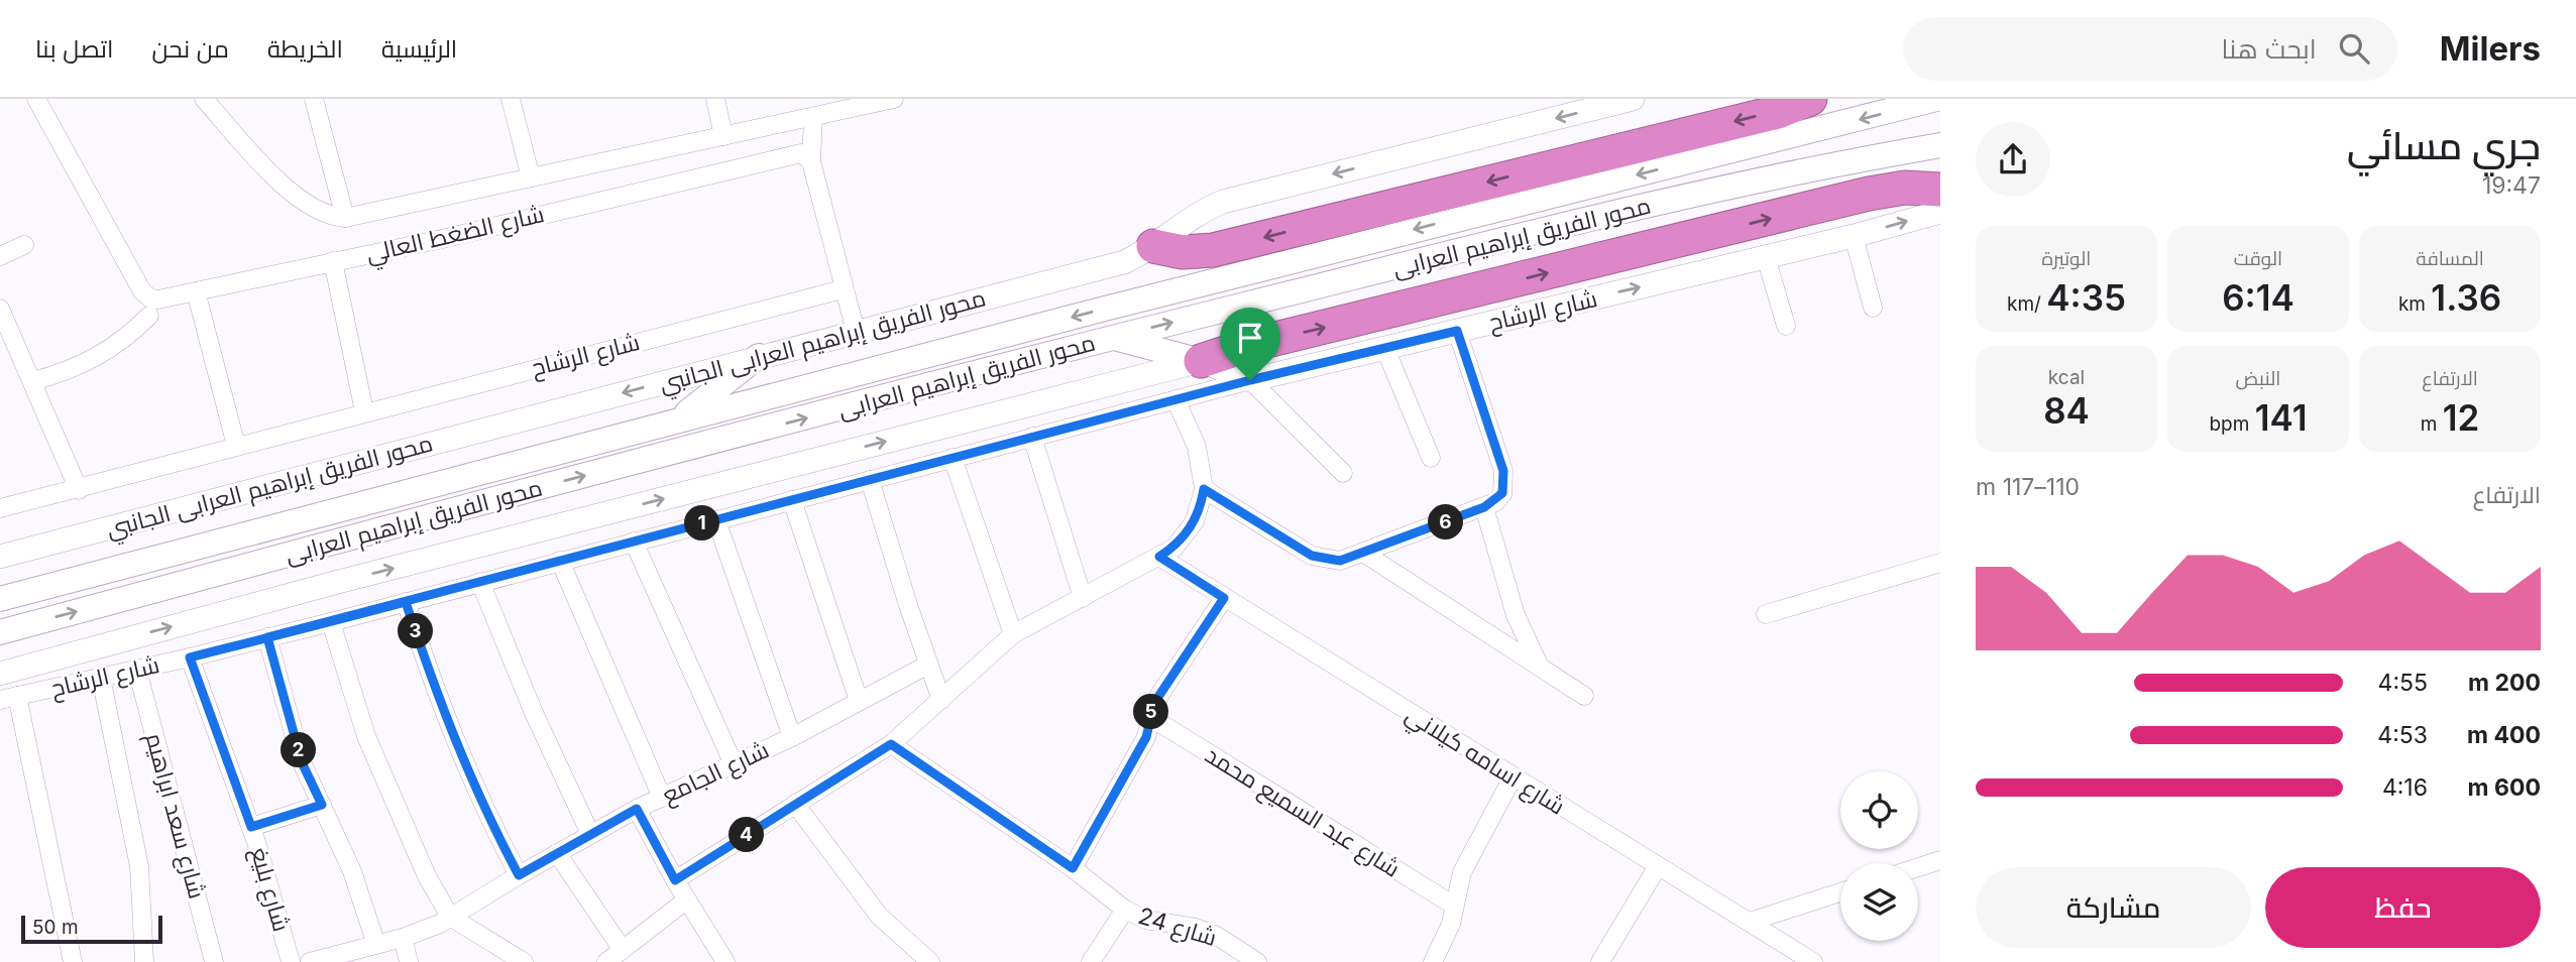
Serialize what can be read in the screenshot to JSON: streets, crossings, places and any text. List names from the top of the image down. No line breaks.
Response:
{"streets":{"main road":["محور الفريق إبراهيم العرابى"],"street":["شارع الضغط العالي","شارع الرشاح","محور الفريق إبراهيم العرابى الجانبي","شارع اسامه كيلاني","شارع الجامع","شارع عبد السميع محمد","شارع سعد ابراهيم","شارع بليغ","شارع 24"]},"crossings":[["شارع الرشاح","شارع سعد ابراهيم"],["شارع الرشاح","شارع بليغ"]],"scale_bar":"50 m","page":{"header":"Milers","search":"ابحث هنا","nav":["الرئيسية","الخريطة","من نحن","اتصل بنا"],"heading":["جري مسائي","19:47"],"stats":[["المسافة","1.36 km"],["الوقت","6:14"],["الوتيرة","4:35 /km"],["الارتفاع","12 m"],["النبض","141 bpm"],["kcal","84"]],"chart":["الارتفاع","110–117 m"],"pins":["6","1","3","5","2","4"],"list":[{"name":"200 m","note":"4:55"},{"name":"400 m","note":"4:53"},{"name":"600 m","note":"4:16"}],"buttons":["حفظ","مشاركة"],"scale":"50 m"}}
